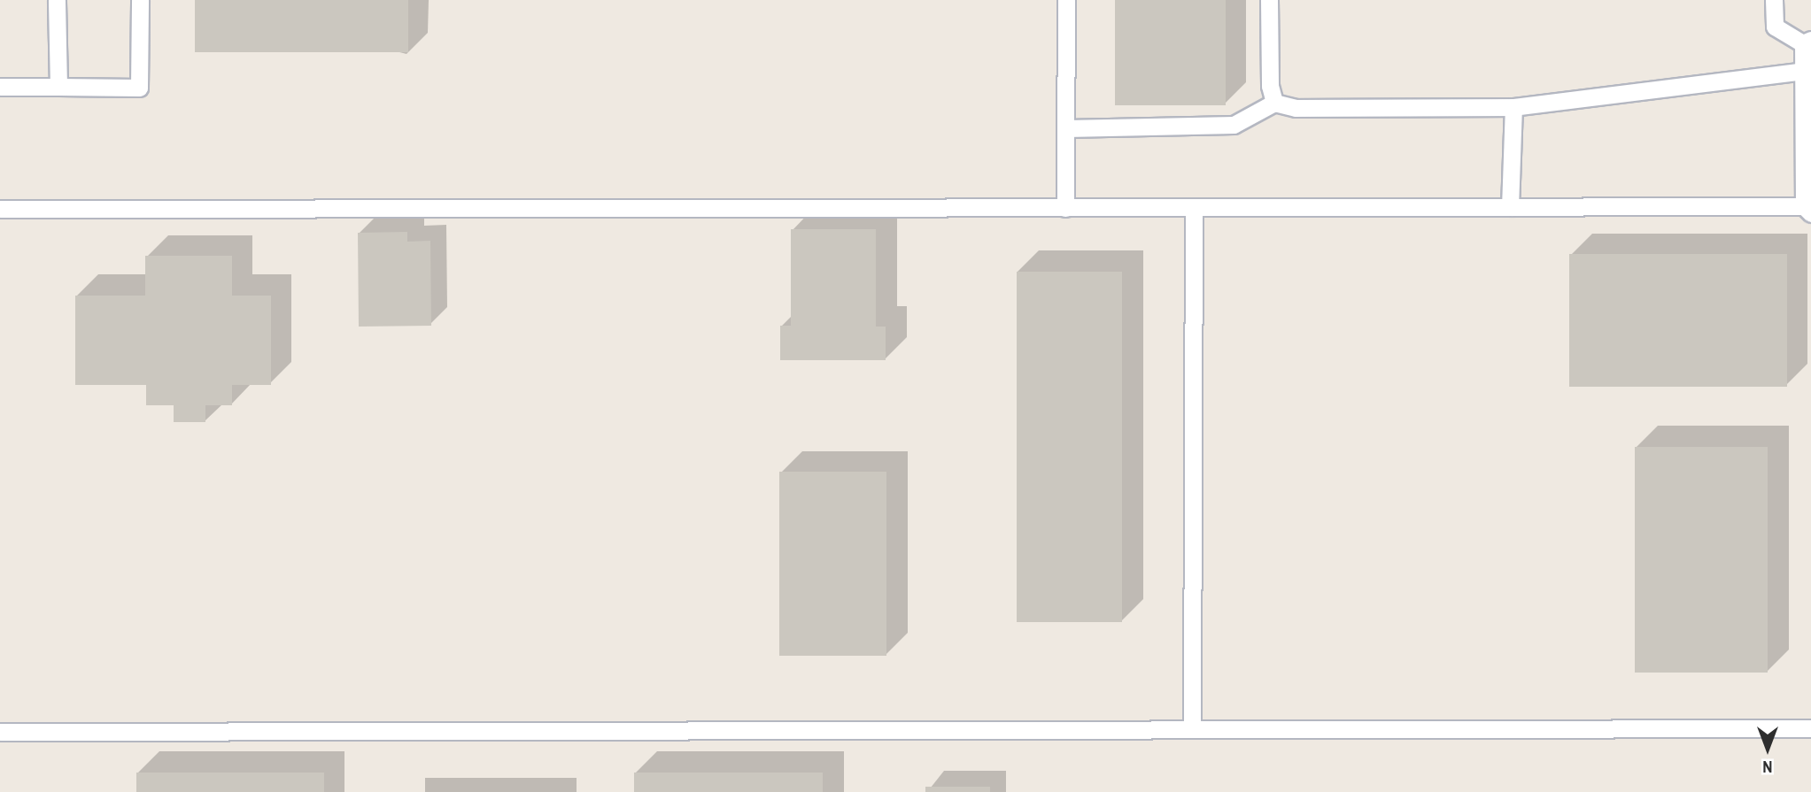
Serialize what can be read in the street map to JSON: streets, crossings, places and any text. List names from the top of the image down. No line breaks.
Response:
{"north":"bottom"}
